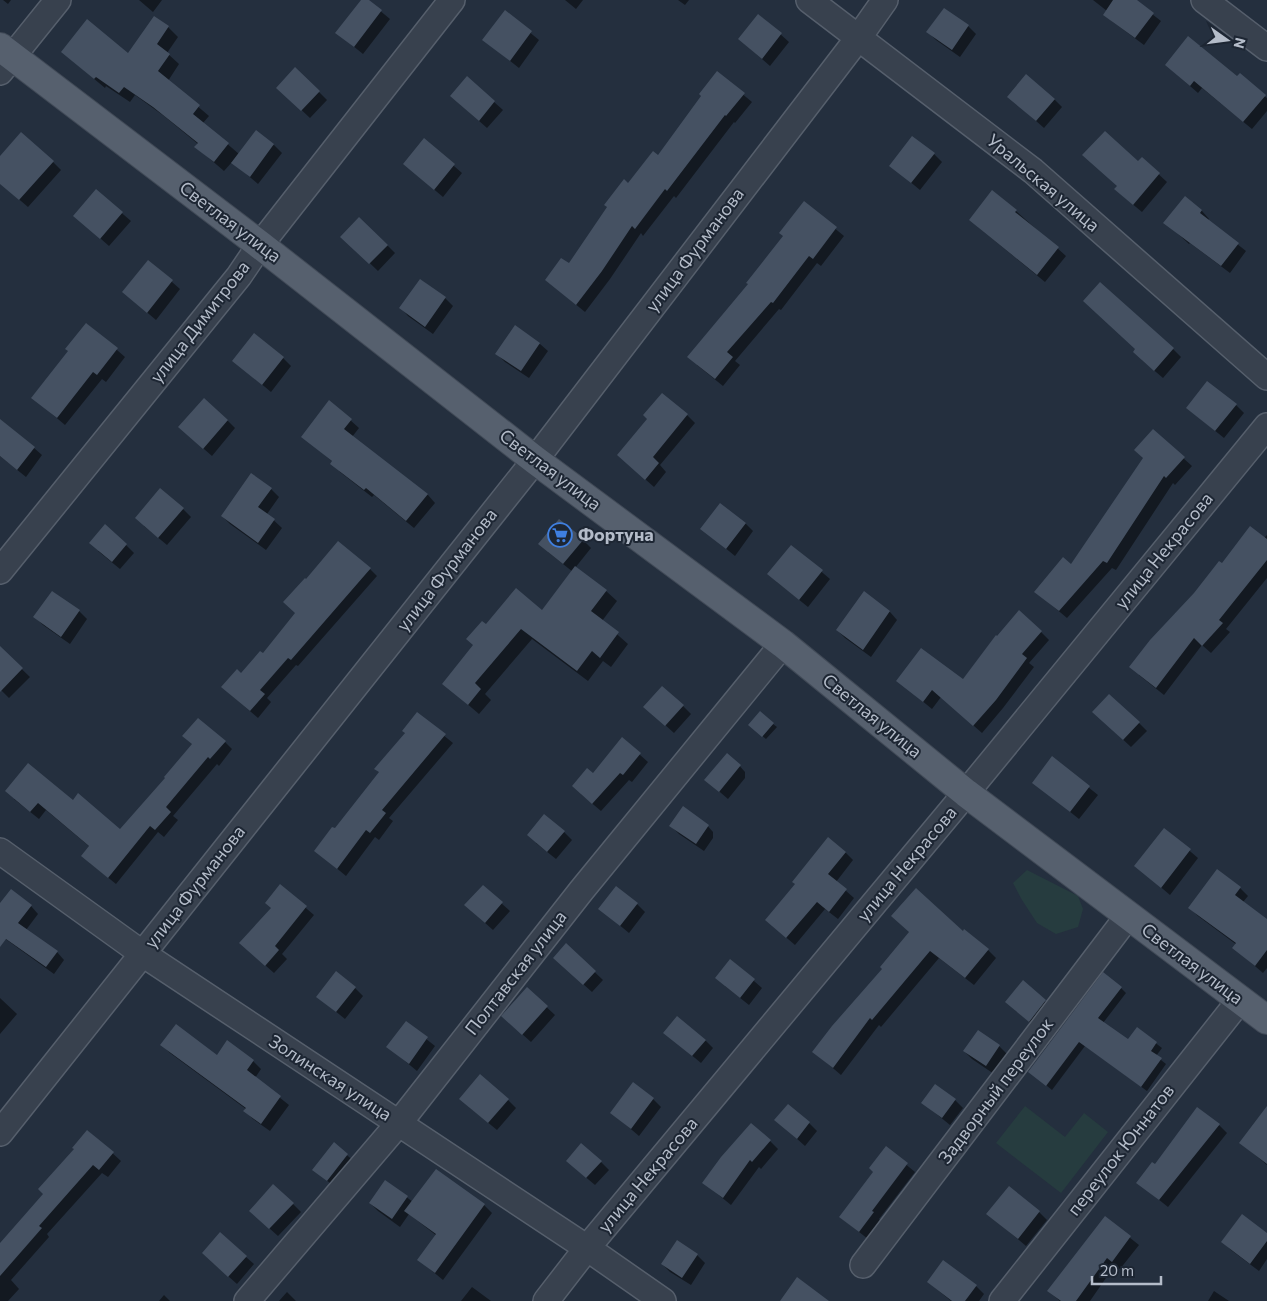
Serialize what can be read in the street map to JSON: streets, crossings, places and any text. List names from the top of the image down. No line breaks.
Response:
{"streets":{"main road":["Светлая улица"],"street":["Уральская улица","улица Фурманова","улица Димитрова","улица Некрасова","Полтавская улица","Золинская улица","Задворный переулок","переулок Юннатов"]},"crossings":[["Уральская улица","улица Фурманова"],["Светлая улица","улица Фурманова"],["Светлая улица","улица Димитрова"],["Светлая улица","улица Некрасова"],["Светлая улица","Полтавская улица"],["Светлая улица","Задворный переулок"],["Светлая улица","переулок Юннатов"],["улица Фурманова","Золинская улица"],["улица Некрасова","Золинская улица"],["Полтавская улица","Золинская улица"]],"places":{"supermarket":["Фортуна"]},"scale_bar":"20 m","north":"right"}
